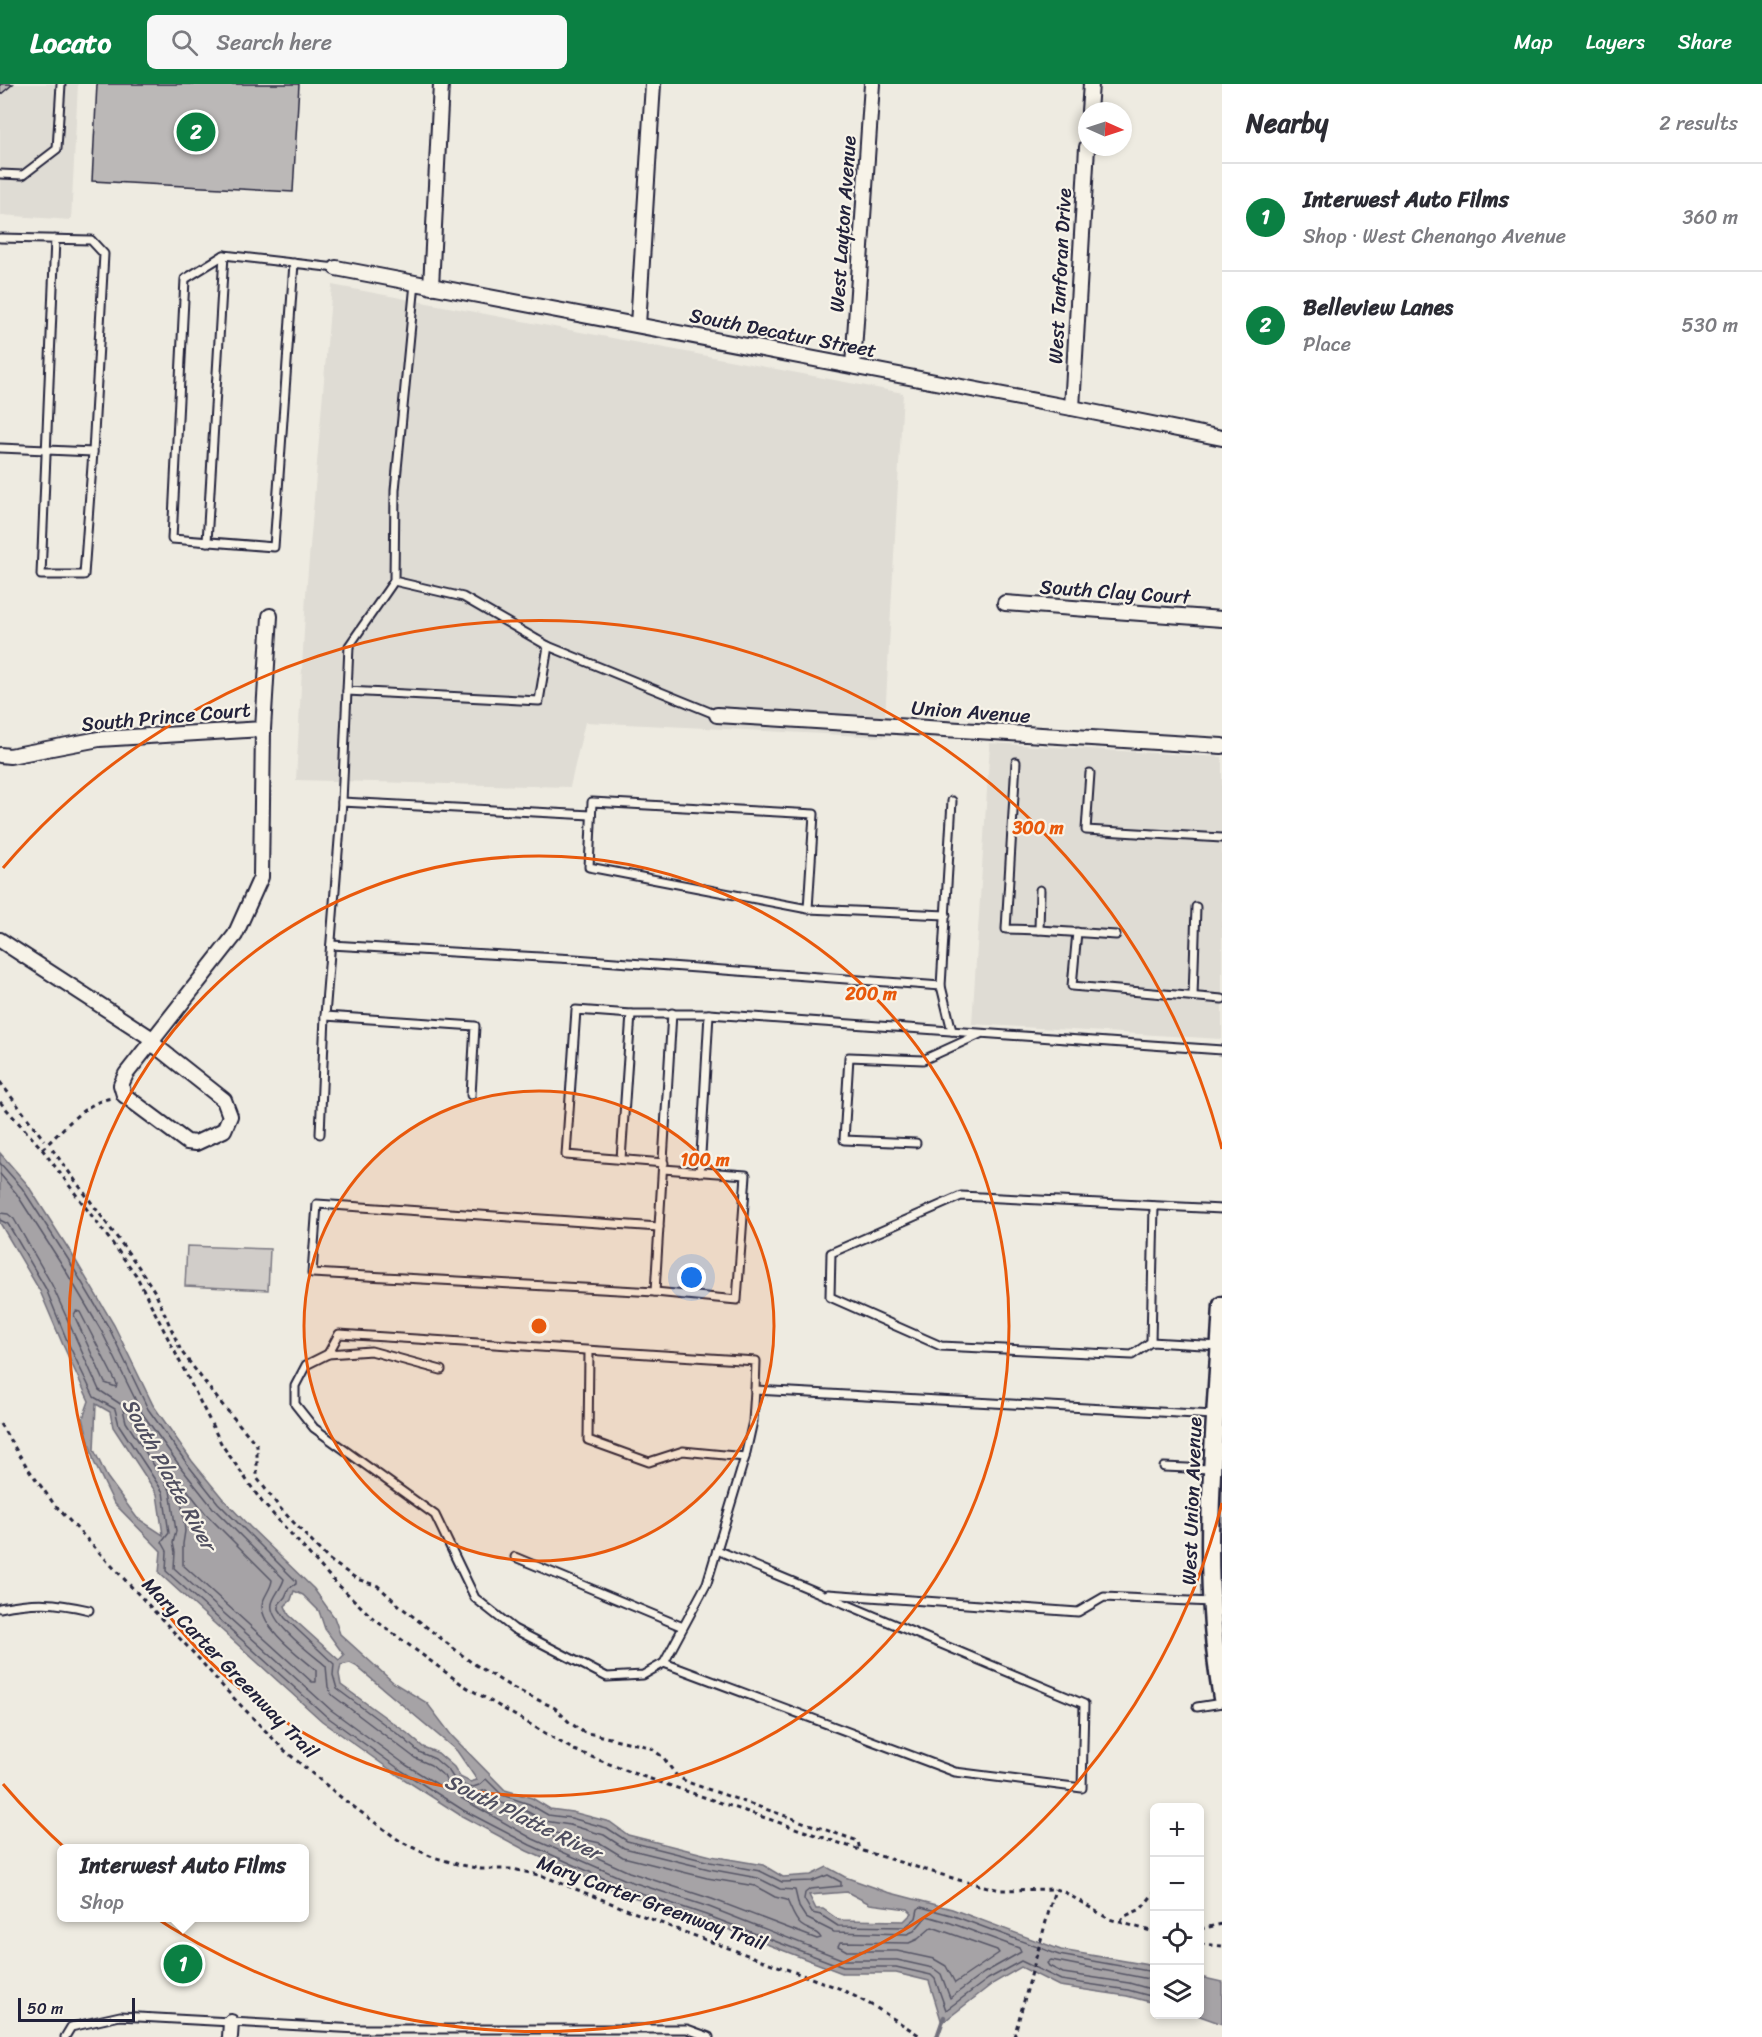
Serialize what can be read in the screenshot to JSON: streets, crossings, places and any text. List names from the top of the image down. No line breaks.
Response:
{"streets":{"street":["West Layton Avenue","West Tanforan Drive","South Decatur Street","South Clay Court","Union Avenue","South Prince Court","West Union Avenue"],"path":["Mary Carter Greenway Trail"]},"crossings":[["West Layton Avenue","South Decatur Street"],["West Tanforan Drive","South Decatur Street"]],"water":["South Platte River"],"scale_bar":"50 m","north":"right","page":{"header":"Locato","search":"Search here","nav":["Map","Layers","Share"],"heading":["Nearby","2 results"],"pins":["2","1"],"list":[{"mark":"1","name":"Interwest Auto Films","note":"Shop · West Chenango Avenue","value":"360 m"},{"mark":"2","name":"Belleview Lanes","note":"Place","value":"530 m"}],"map_buttons":["+","−"],"popup":["Interwest Auto Films","Shop"],"scale":"50 m"},"rings":["300 m","200 m","100 m"]}
